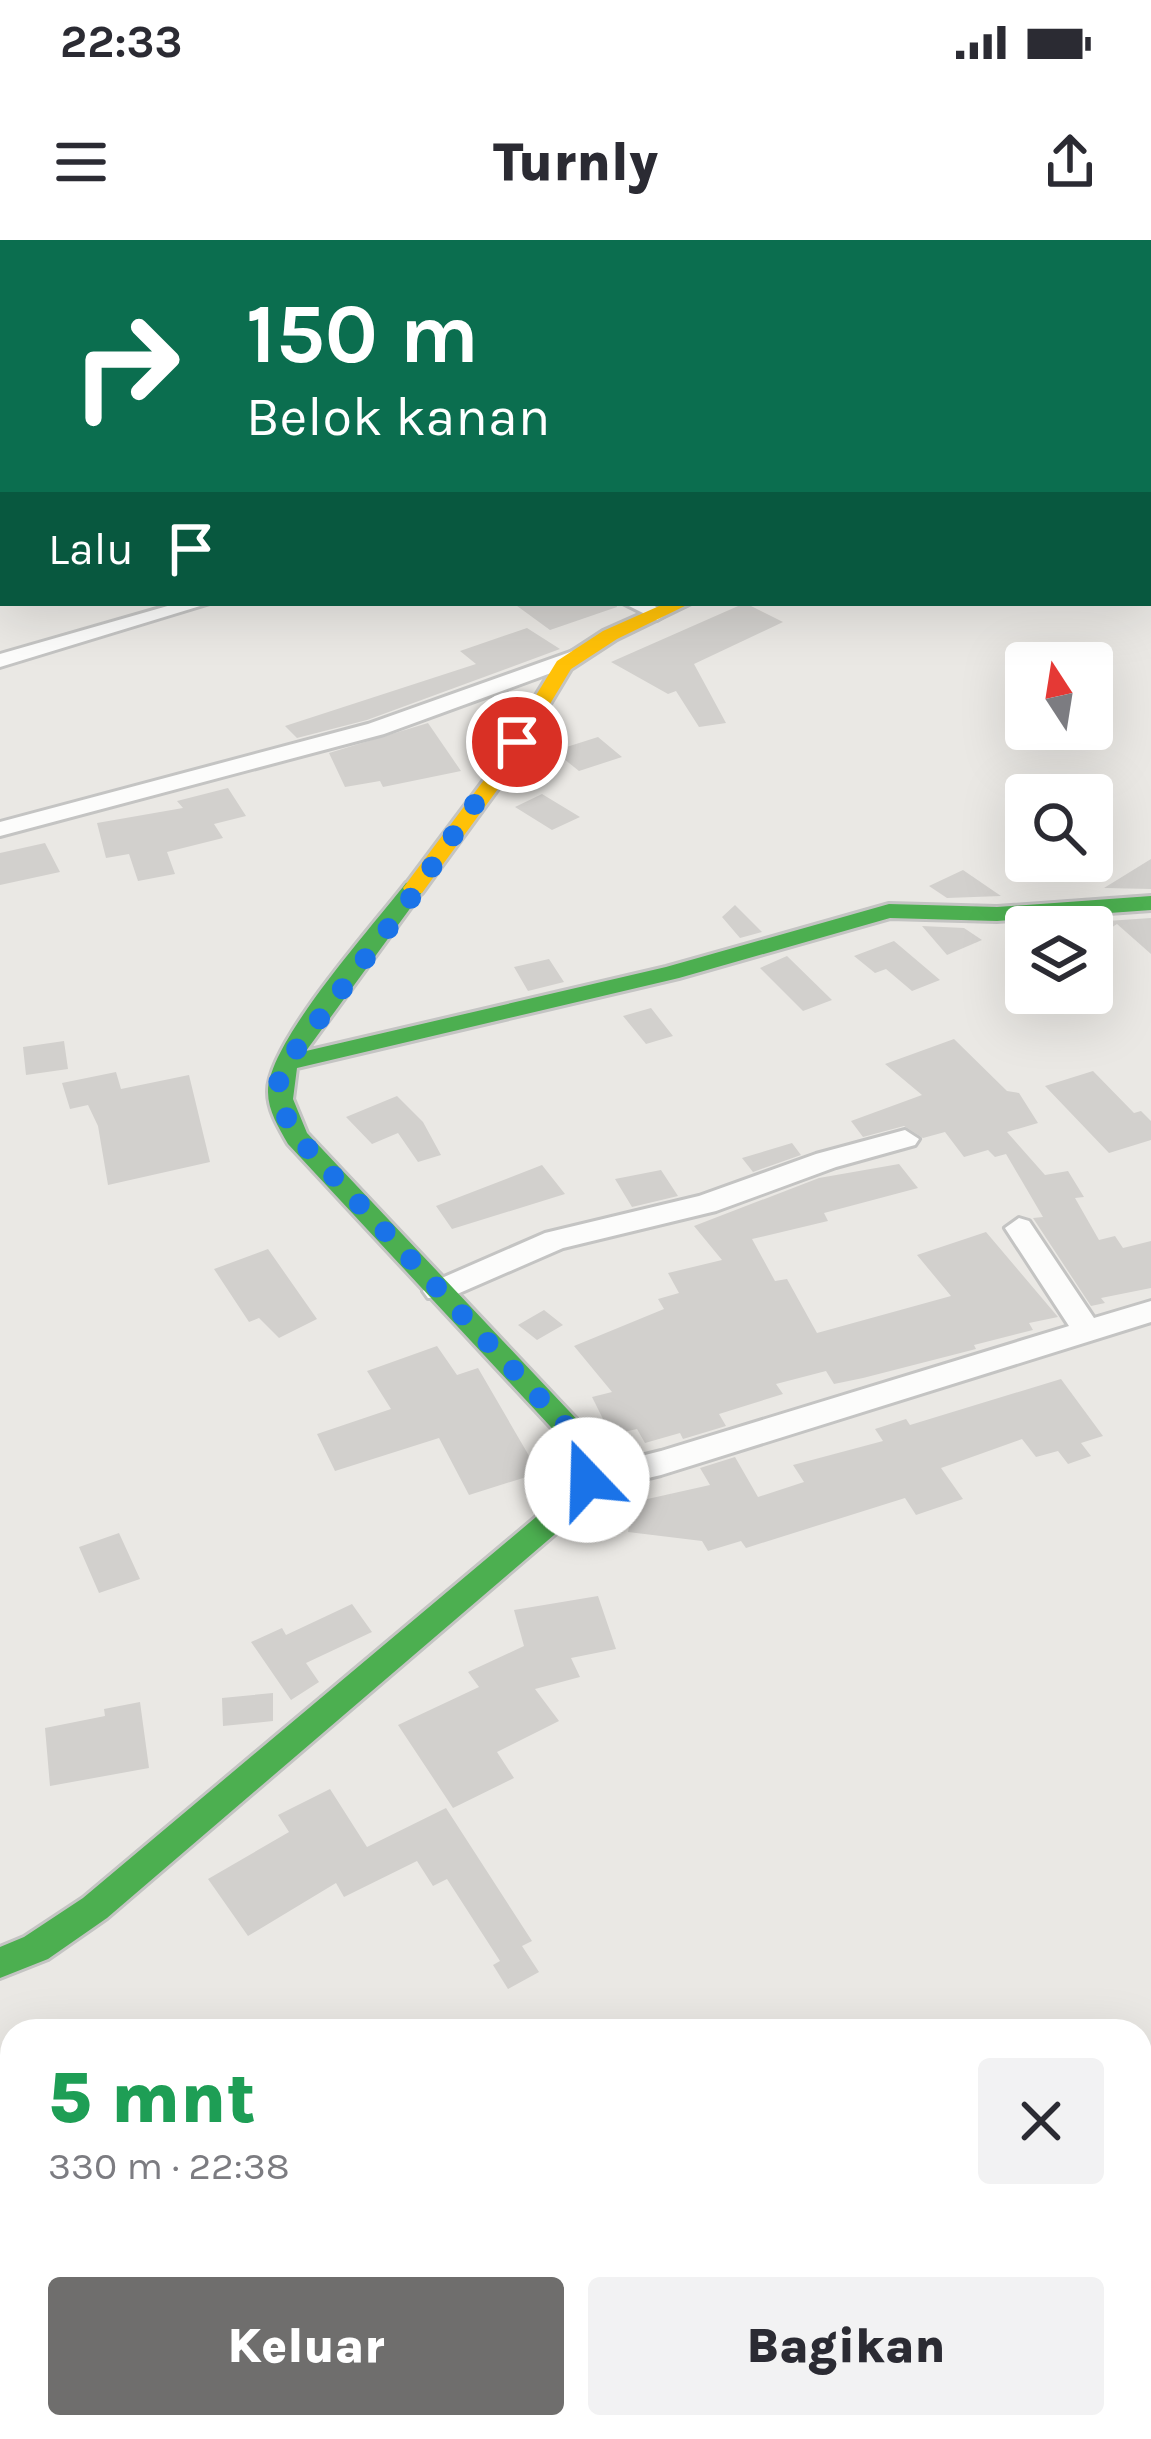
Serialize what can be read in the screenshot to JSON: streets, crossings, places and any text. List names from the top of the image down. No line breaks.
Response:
{"north":"top","page":{"status":"22:33","header":"Turnly","turn":["150 m","Belok kanan"],"then":"Lalu","heading":["5 mnt","330 m · 22:38"],"buttons":["Keluar","Bagikan"]}}
